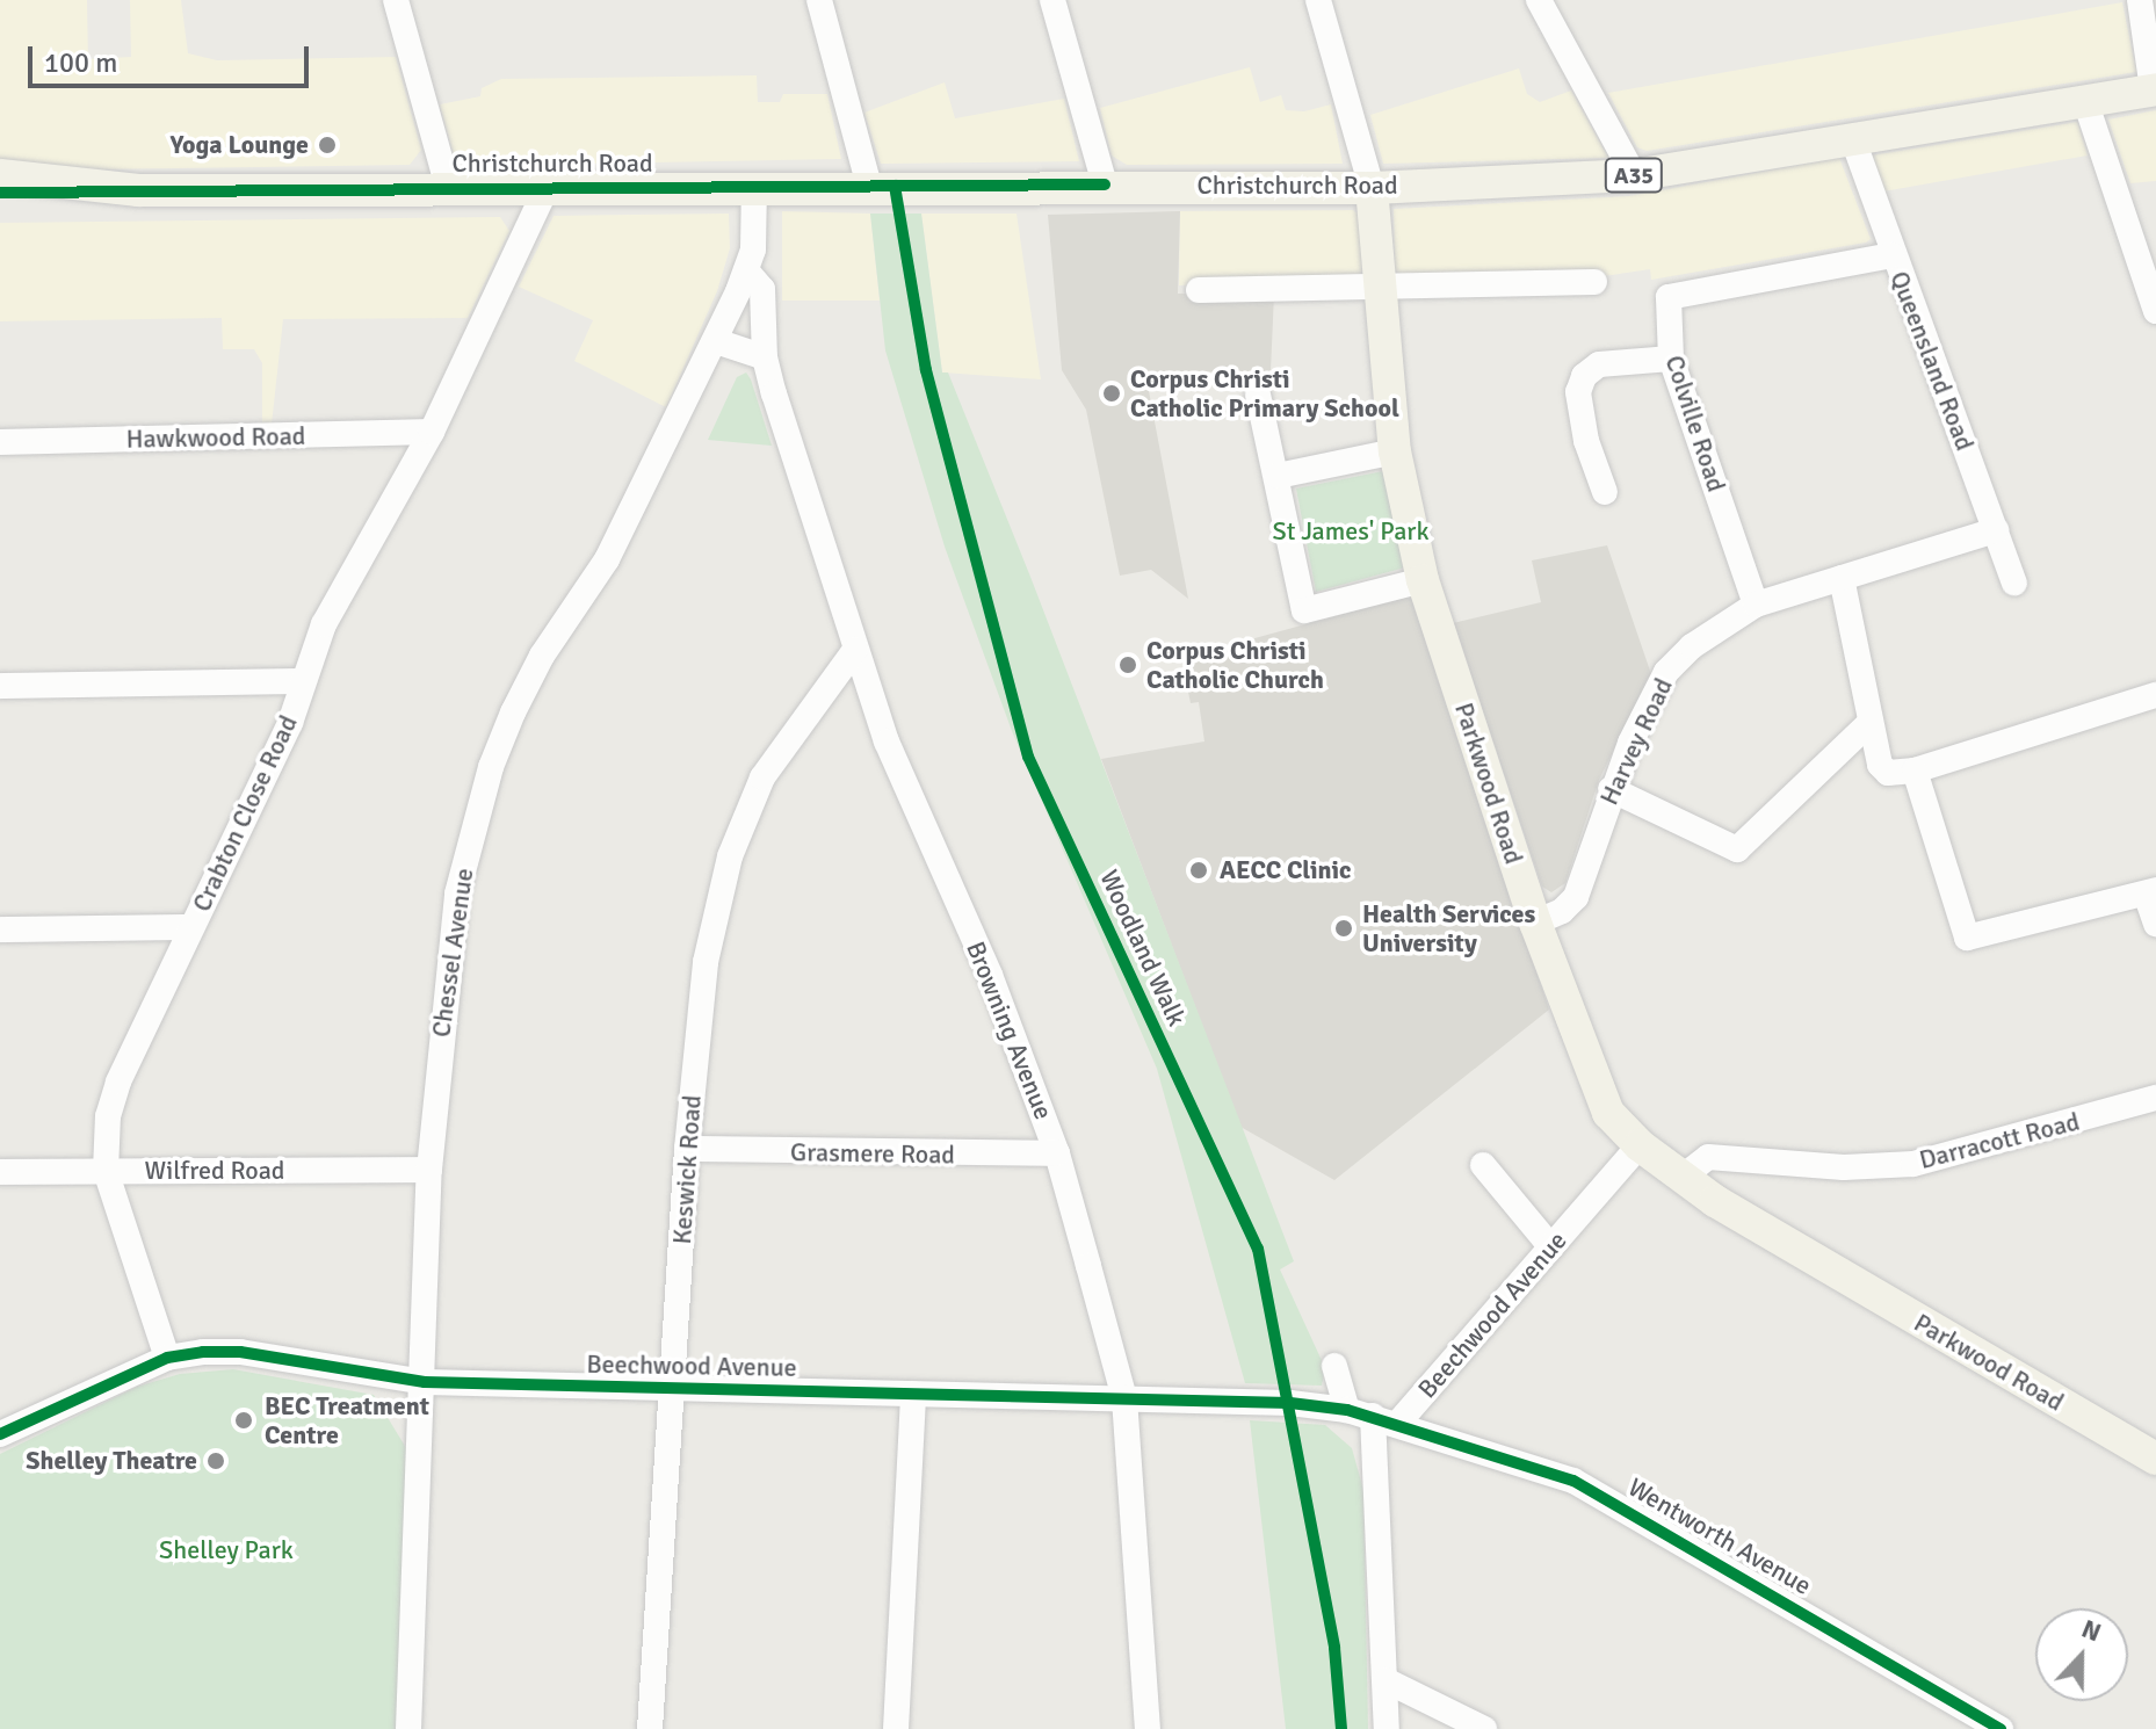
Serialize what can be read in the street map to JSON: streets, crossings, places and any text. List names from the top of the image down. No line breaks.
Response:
{"streets":{"main road":["Christchurch Road","A35","Parkwood Road"],"street":["Queensland Road","Colville Road","Hawkwood Road","Harvey Road","Crabton Close Road","Chessel Avenue","Browning Avenue","Darracott Road","Grasmere Road","Keswick Road","Wilfred Road","Beechwood Avenue","Wentworth Avenue"],"cycle path":["Woodland Walk"]},"crossings":[["Christchurch Road","Queensland Road"],["Christchurch Road","Parkwood Road"],["Christchurch Road","Crabton Close Road"],["Christchurch Road","Chessel Avenue"],["Queensland Road","Colville Road"],["Queensland Road","Harvey Road"],["Colville Road","Harvey Road"],["Hawkwood Road","Crabton Close Road"],["Harvey Road","Parkwood Road"],["Parkwood Road","Darracott Road"],["Parkwood Road","Beechwood Avenue"],["Crabton Close Road","Wilfred Road"],["Crabton Close Road","Beechwood Avenue"],["Chessel Avenue","Browning Avenue"],["Chessel Avenue","Wilfred Road"],["Chessel Avenue","Beechwood Avenue"],["Browning Avenue","Grasmere Road"],["Browning Avenue","Keswick Road"],["Browning Avenue","Beechwood Avenue"],["Grasmere Road","Keswick Road"],["Keswick Road","Beechwood Avenue"],["Beechwood Avenue","Wentworth Avenue"]],"parks":["St James' Park","Shelley Park"],"places":["Yoga Lounge","Corpus Christi Catholic Primary School","Corpus Christi Catholic Church","AECC Clinic","Health Services University","BEC Treatment Centre","Shelley Theatre"],"scale_bar":"100 m","north":"top"}
